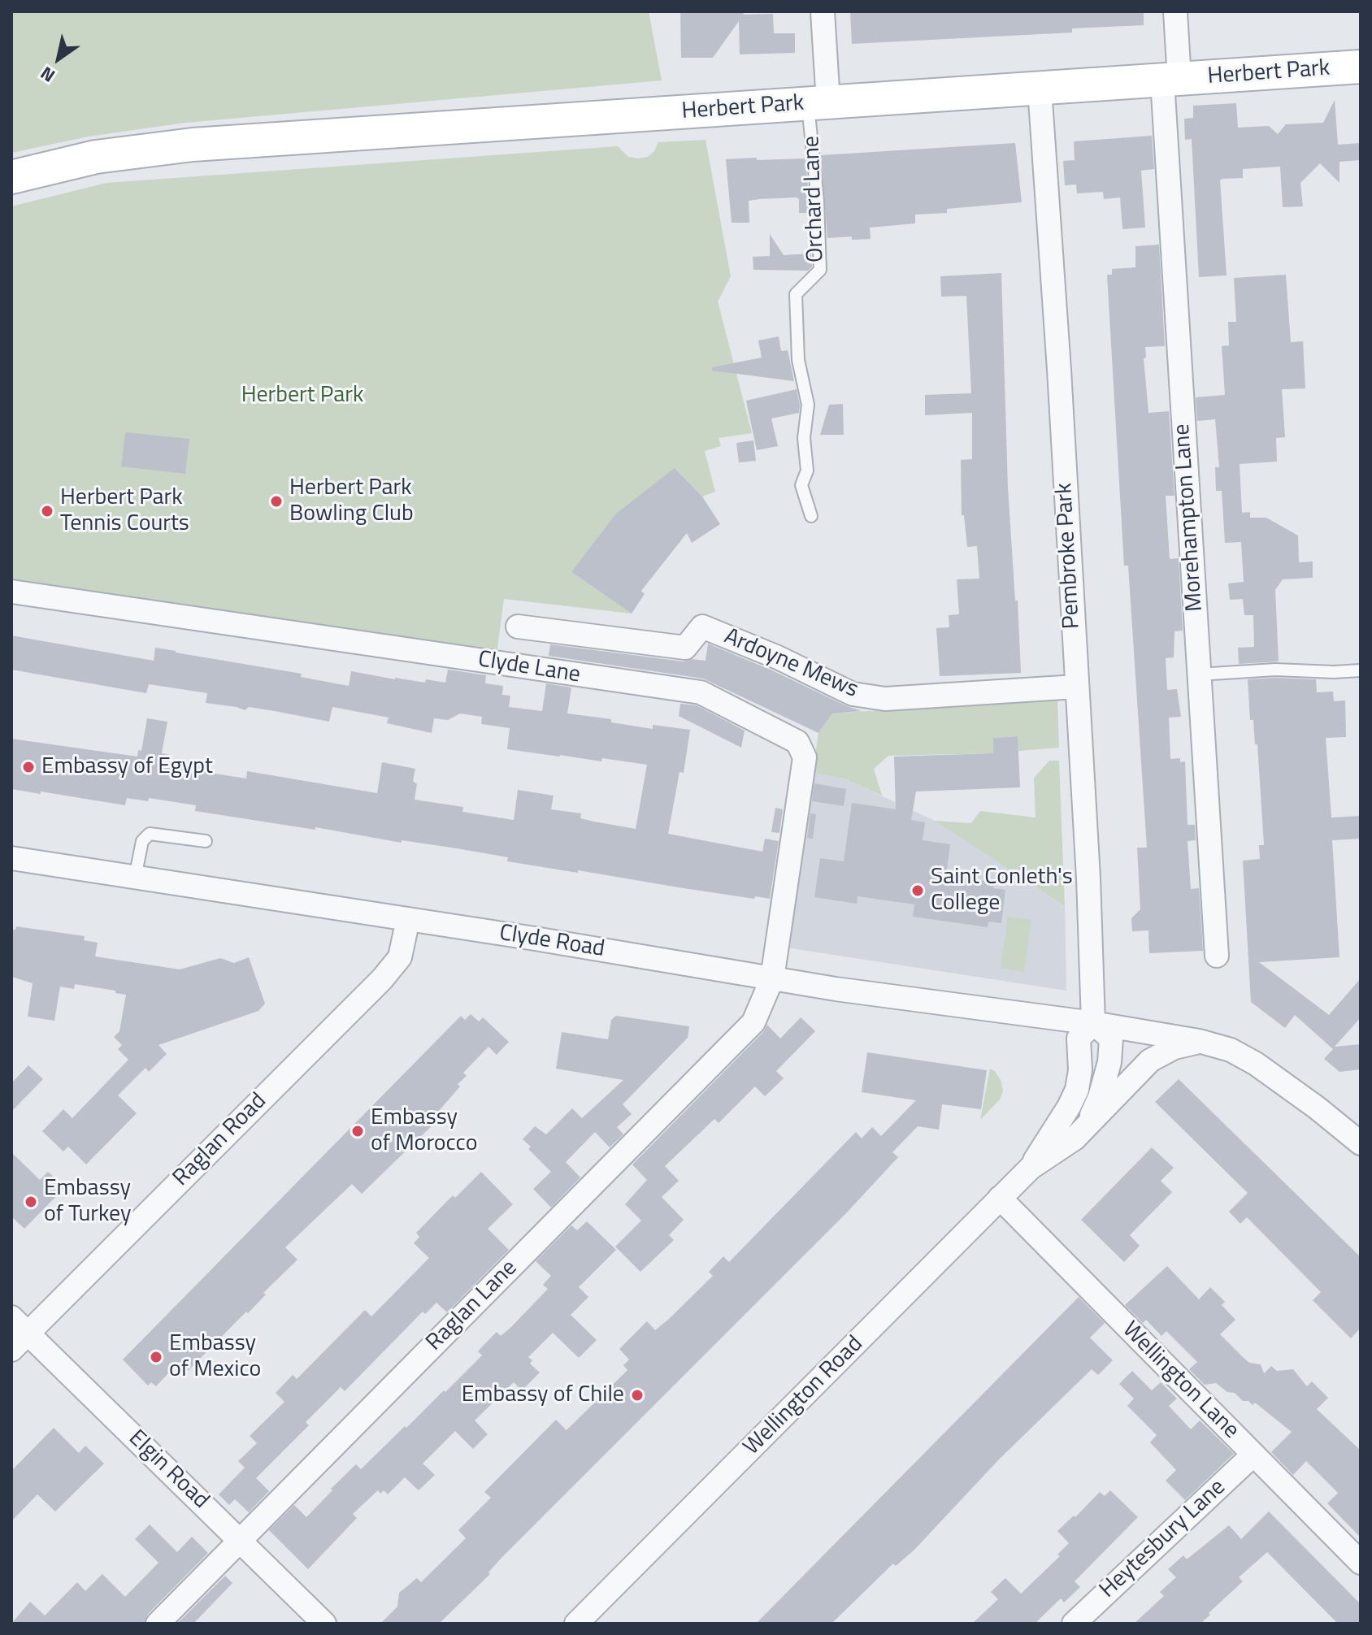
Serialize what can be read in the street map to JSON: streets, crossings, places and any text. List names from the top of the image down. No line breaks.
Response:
{"streets":{"street":["Herbert Park","Morehampton Lane","Pembroke Park","Ardoyne Mews","Clyde Lane","Clyde Road","Raglan Road","Raglan Lane","Wellington Lane","Wellington Road","Elgin Road","Heytesbury Lane"],"lane":["Orchard Lane"]},"crossings":[["Herbert Park","Orchard Lane"],["Herbert Park","Morehampton Lane"],["Herbert Park","Pembroke Park"],["Pembroke Park","Ardoyne Mews"],["Pembroke Park","Clyde Road"],["Pembroke Park","Wellington Road"],["Clyde Lane","Clyde Road"],["Clyde Lane","Raglan Lane"],["Clyde Road","Raglan Road"],["Clyde Road","Raglan Lane"],["Clyde Road","Wellington Road"],["Raglan Road","Elgin Road"],["Raglan Lane","Elgin Road"],["Wellington Lane","Wellington Road"],["Wellington Lane","Heytesbury Lane"]],"parks":["Herbert Park"],"places":["Herbert Park Bowling Club","Herbert Park Tennis Courts","Embassy of Egypt","Saint Conleth's College","Embassy of Morocco","Embassy of Turkey","Embassy of Mexico","Embassy of Chile"],"north":"bottom left"}
